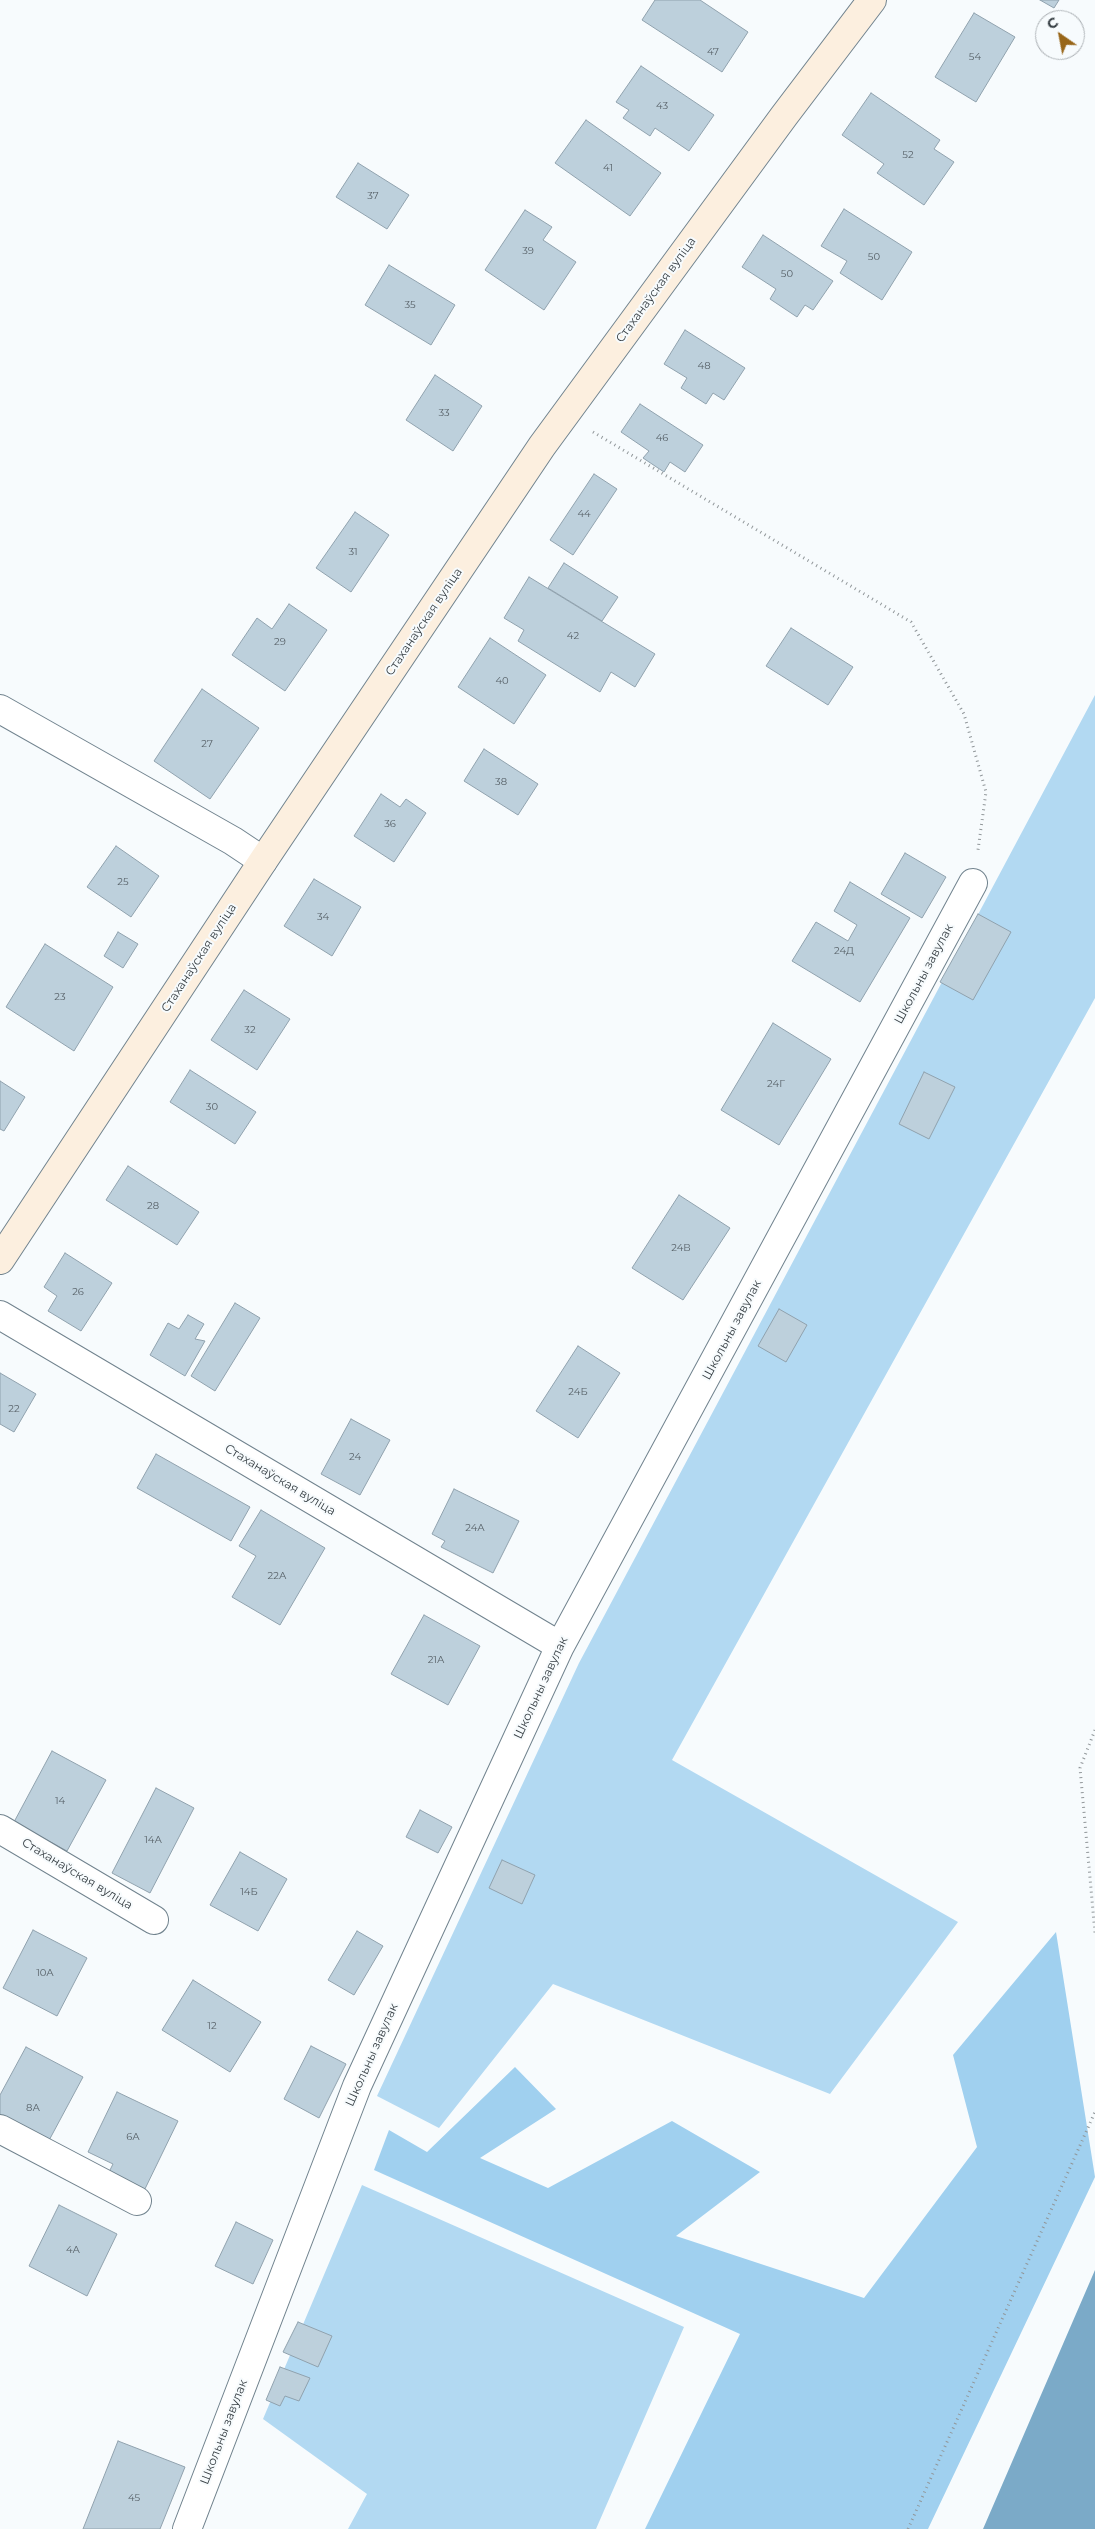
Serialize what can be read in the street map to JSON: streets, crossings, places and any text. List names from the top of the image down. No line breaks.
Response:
{"streets":{"street":["Стаханаўская вуліца","Школьны завулак"]},"crossings":[["Стаханаўская вуліца","Школьны завулак"]],"house_numbers":["47","54","43","52","41","37","39","50","50","35","48","33","46","44","31","42","29","40","27","38","36","25","34","24Д","23","32","24Г","30","28","24В","26","24Б","22","24","24А","22А","21А","14","14А","14Б","10А","12","8А","6А","4А","45"],"north":"top left"}
